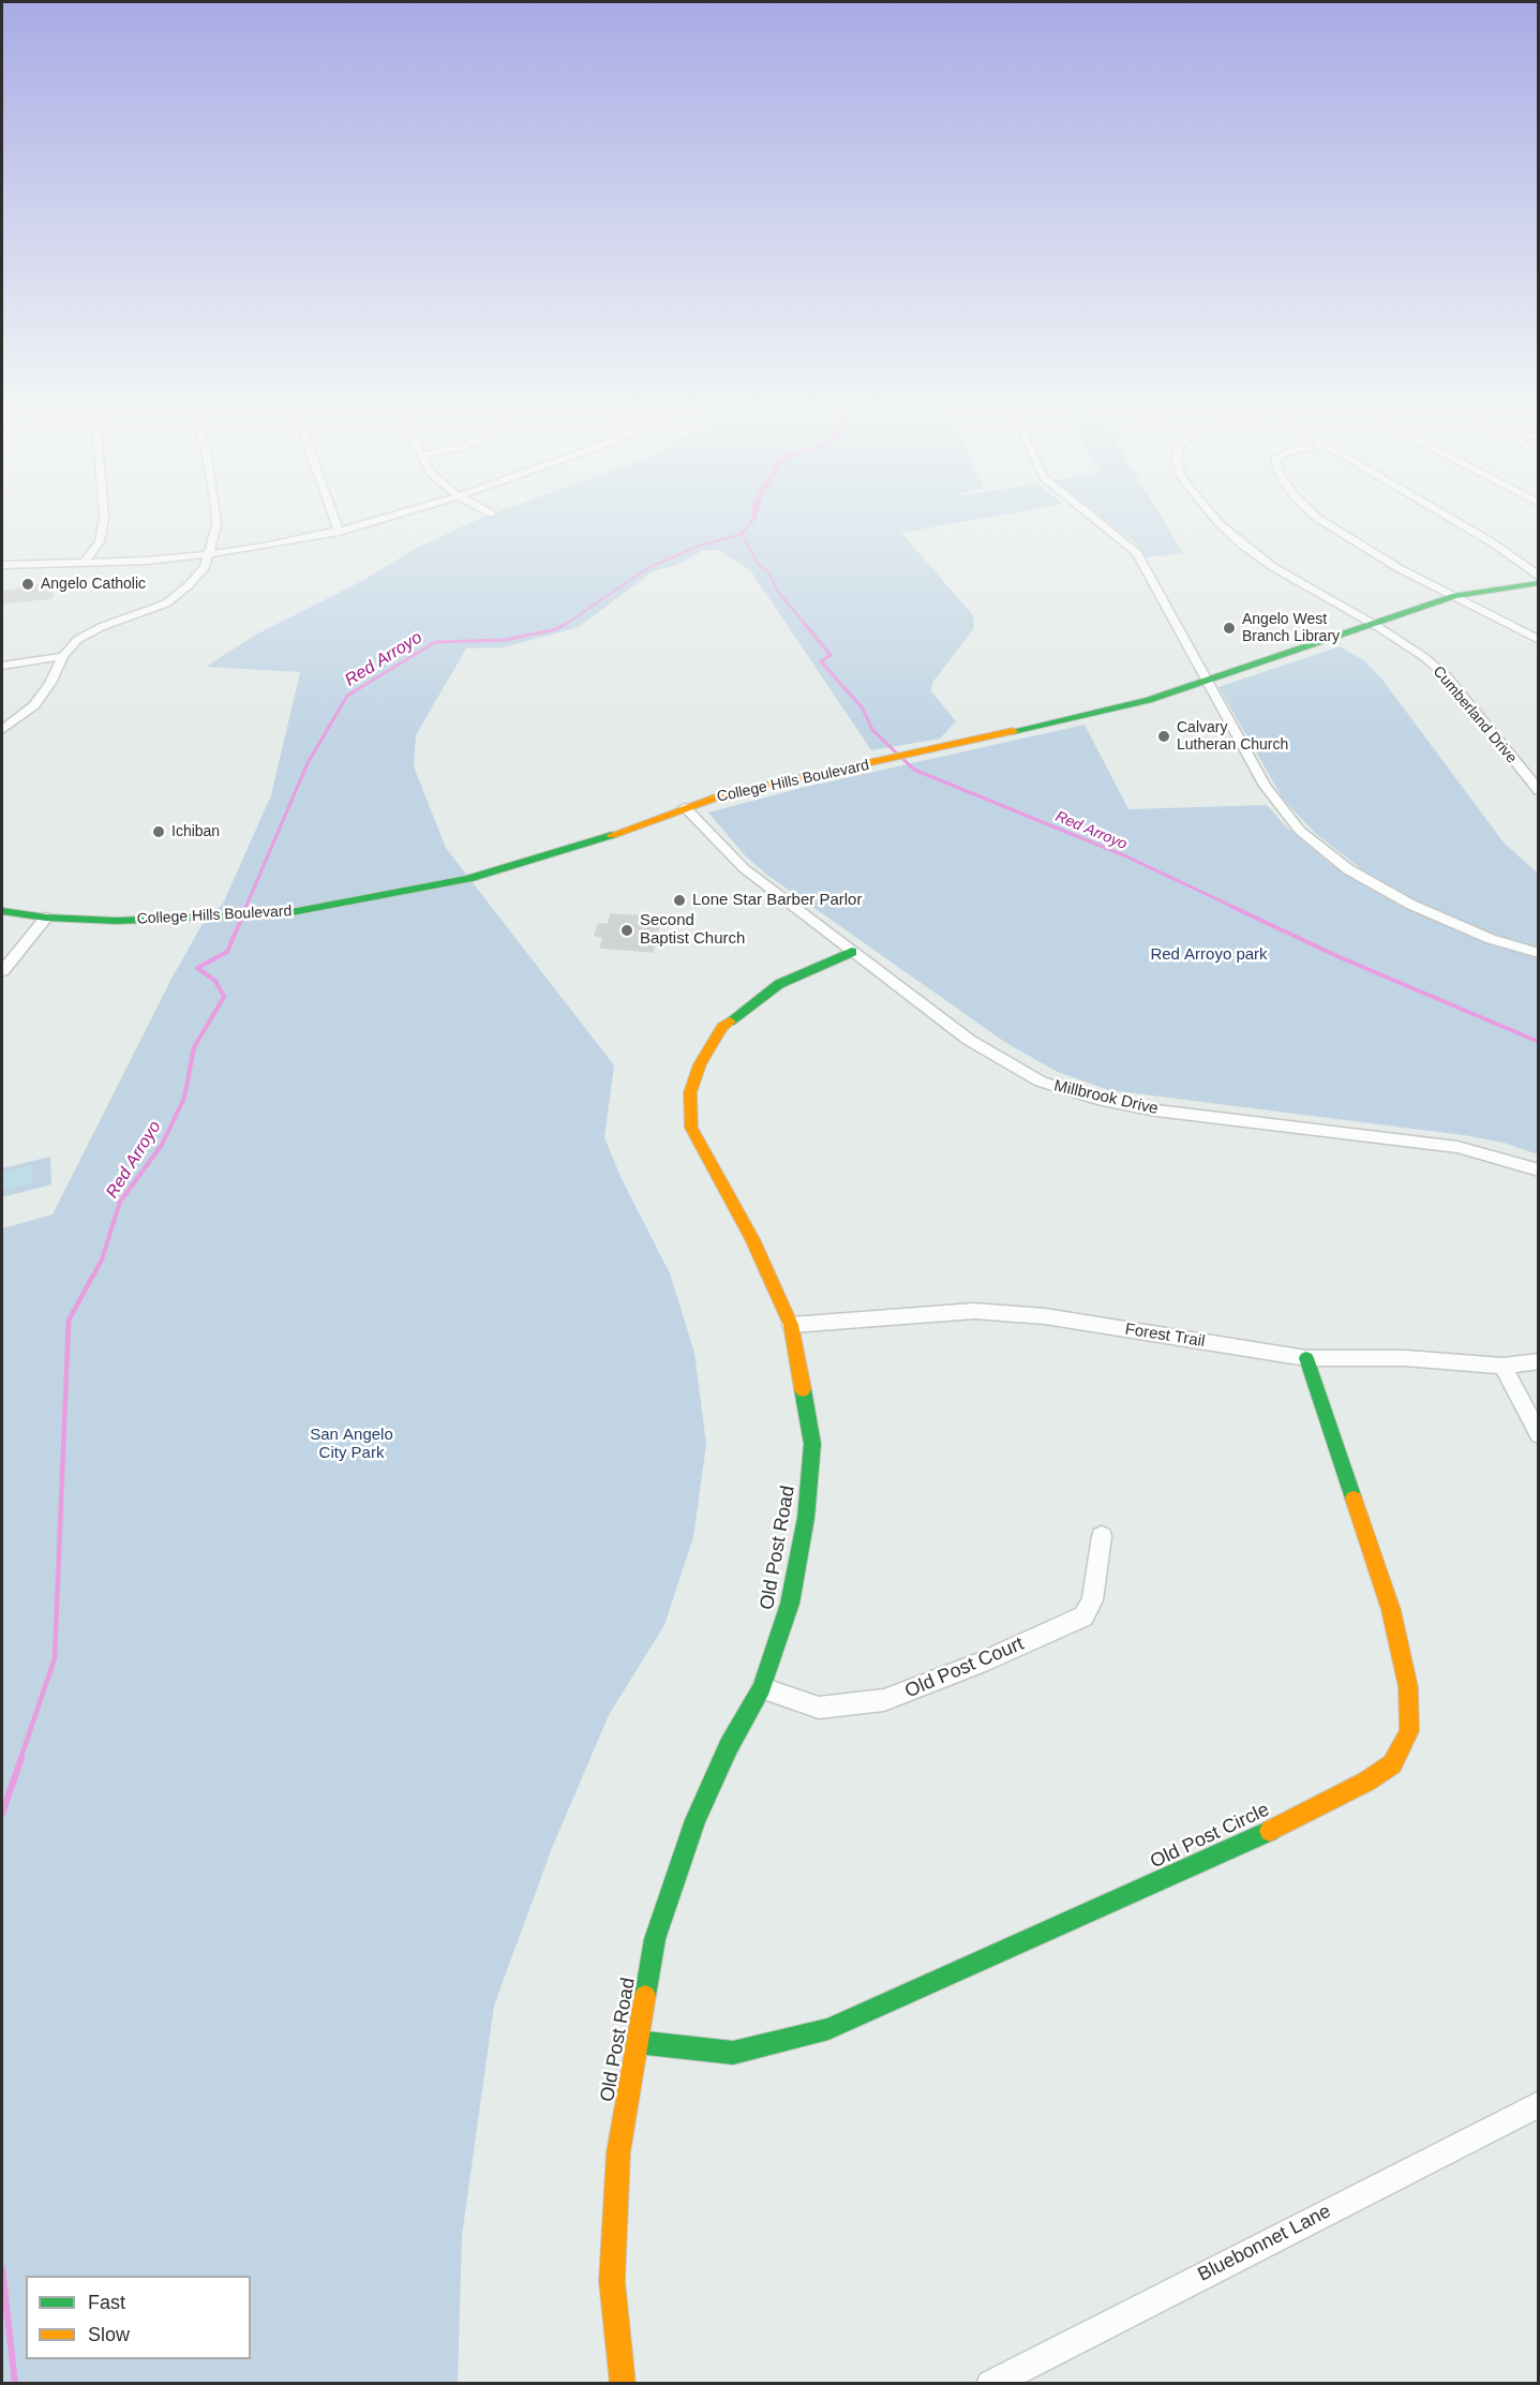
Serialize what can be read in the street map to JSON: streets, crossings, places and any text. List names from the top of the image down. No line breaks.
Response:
{"streets":{"street":["Cumberland Drive","College Hills Boulevard","Millbrook Drive","Forest Trail","Old Post Road","Old Post Court","Old Post Circle","Bluebonnet Lane"]},"crossings":[["Cumberland Drive","College Hills Boulevard"],["College Hills Boulevard","Millbrook Drive"],["Millbrook Drive","Old Post Road"],["Forest Trail","Old Post Road"],["Forest Trail","Old Post Circle"],["Old Post Road","Old Post Court"],["Old Post Road","Old Post Circle"]],"water":["Red Arroyo"],"parks":["Red Arroyo park","San Angelo City Park"],"places":["Angelo Catholic","Angelo West Branch Library","Calvary Lutheran Church","Ichiban","Lone Star Barber Parlor","Second Baptist Church"],"legend":["Fast","Slow"]}
